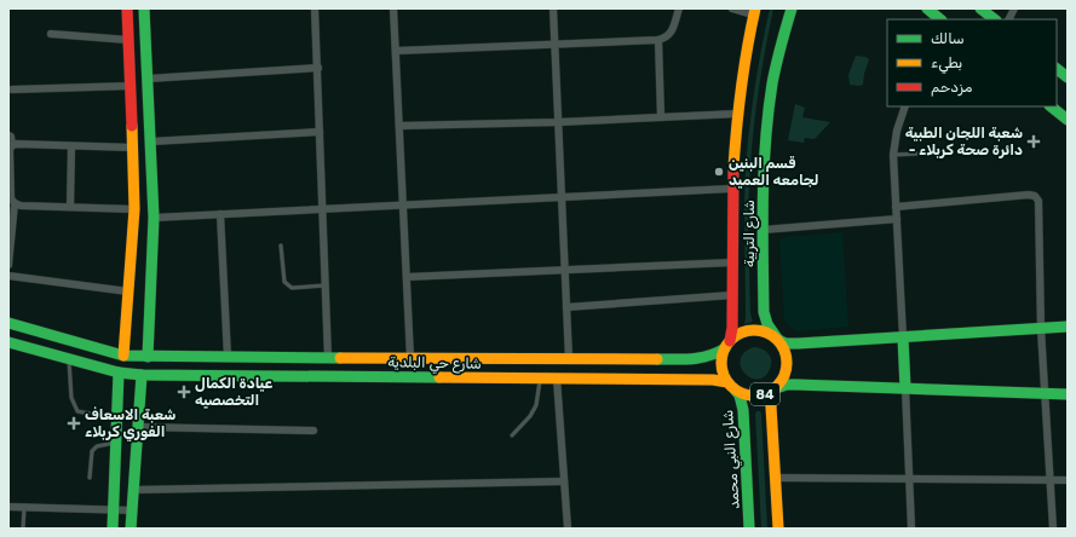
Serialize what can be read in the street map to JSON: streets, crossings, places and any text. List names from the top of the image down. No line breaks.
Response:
{"streets":{"main road":["شارع التربية","شارع حي البلدية","84","شارع النبي محمد"]},"crossings":[["شارع التربية","شارع حي البلدية"],["شارع التربية","84"],["شارع التربية","شارع النبي محمد"],["شارع حي البلدية","84"],["شارع حي البلدية","شارع النبي محمد"],["84","شارع النبي محمد"]],"places":{"health":["شعبة اللجان الطبية - دائرة صحة كربلاء","عيادة الكمال التخصصيه","شعبة الاسعاف الفوري كربلاء"],"other":["قسم البنين لجامعه العميد"]},"legend":["سالك","بطيء","مزدحم"]}
